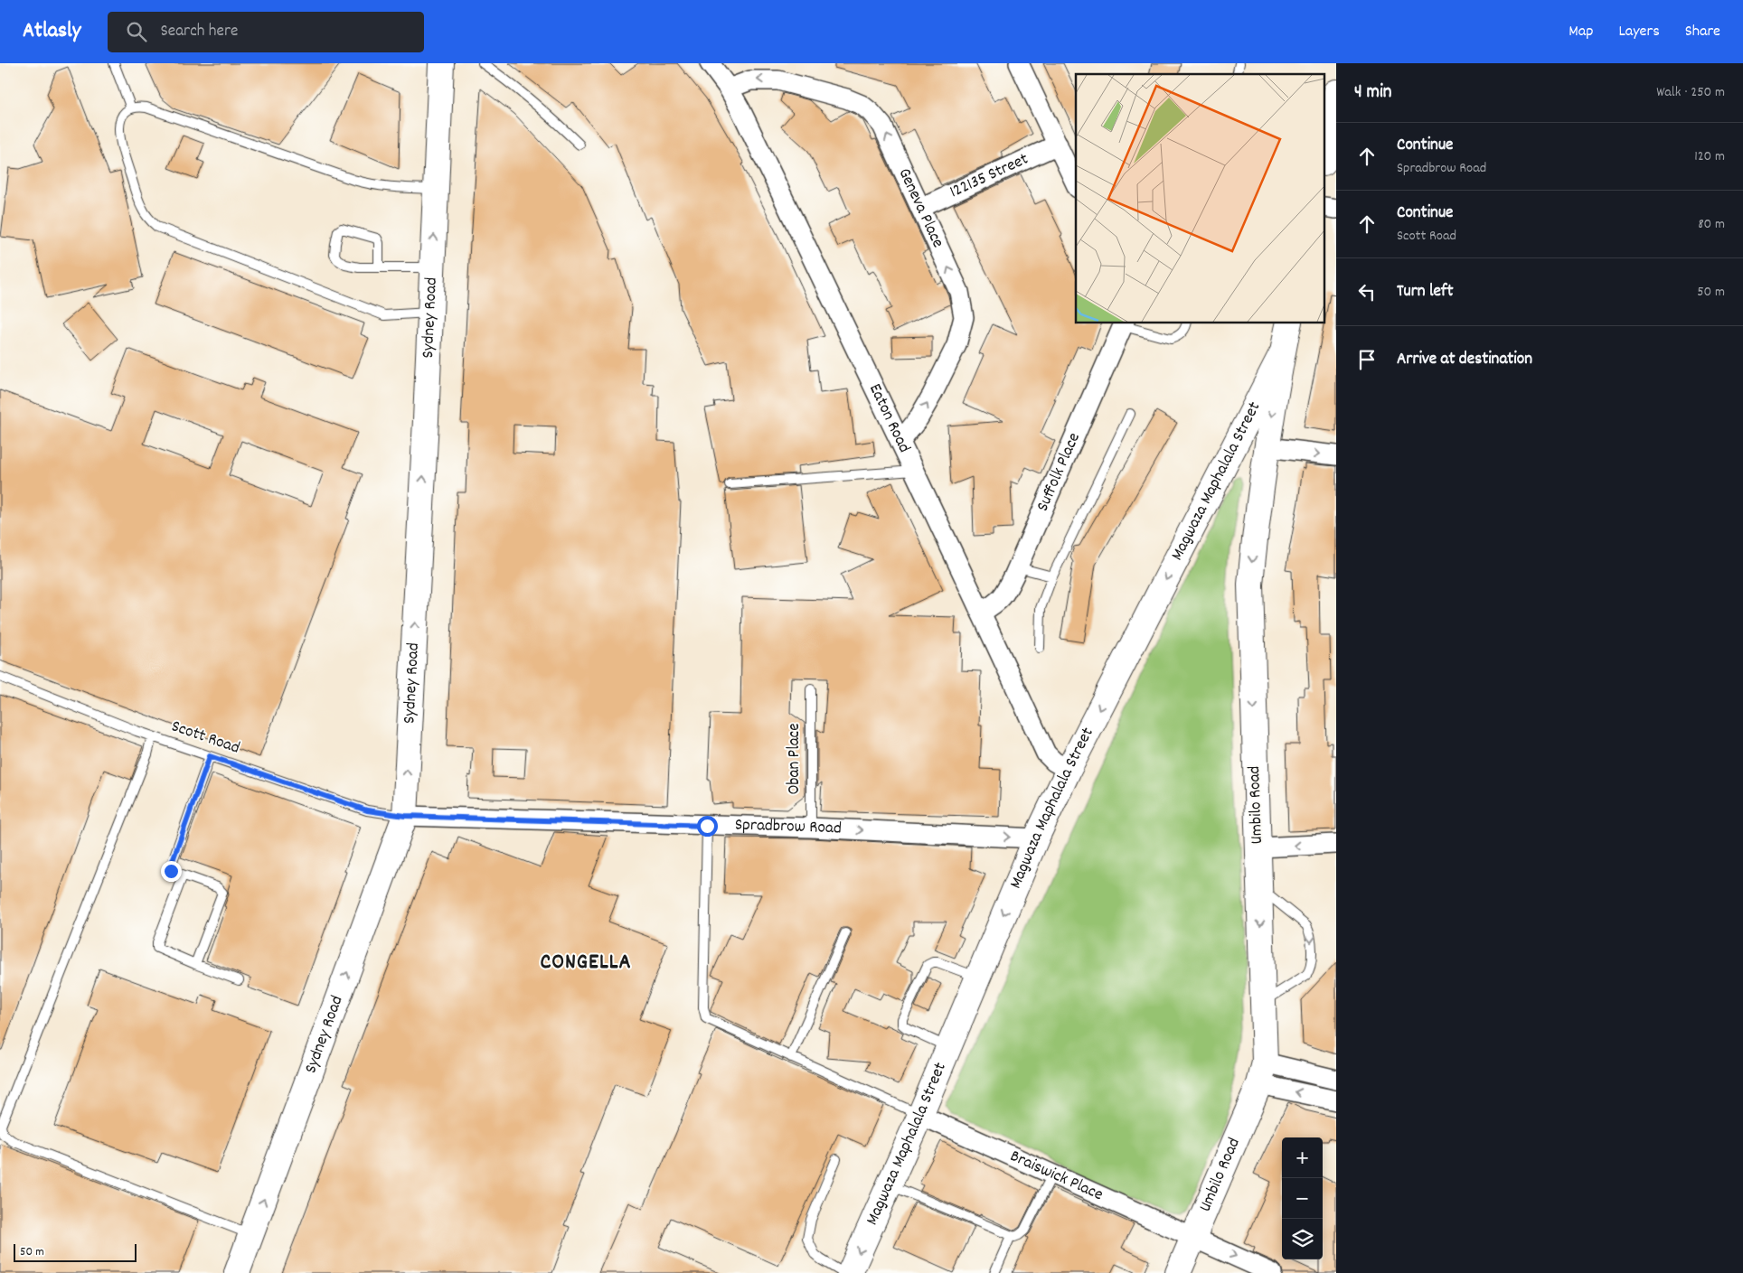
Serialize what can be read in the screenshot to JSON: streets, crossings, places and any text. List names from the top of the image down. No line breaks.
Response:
{"streets":{"main road":["Sydney Road","Magwaza Maphalala Street","Umbilo Road"],"street":["122135 Street","Geneva Place","Eaton Road","Suffolk Place","Spradbrow Road","Braiswick Place"],"lane":["Scott Road","Oban Place"]},"crossings":[["122135 Street","Geneva Place"],["Geneva Place","Eaton Road"],["Sydney Road","Scott Road"],["Sydney Road","Spradbrow Road"],["Eaton Road","Suffolk Place"],["Eaton Road","Magwaza Maphalala Street"],["Magwaza Maphalala Street","Umbilo Road"],["Magwaza Maphalala Street","Spradbrow Road"],["Magwaza Maphalala Street","Braiswick Place"],["Scott Road","Spradbrow Road"],["Oban Place","Spradbrow Road"],["Umbilo Road","Braiswick Place"]],"one_way":["Sydney Road","Magwaza Maphalala Street","Umbilo Road","Spradbrow Road"],"districts":["CONGELLA"],"scale_bar":"50 m","page":{"header":"Atlasly","search":"Search here","nav":["Map","Layers","Share"],"heading":["4 min","Walk · 250 m"],"list":[["Continue","Spradbrow Road","120 m"],["Continue","Scott Road","80 m"],["Turn left","50 m"],"Arrive at destination"],"map_buttons":["+","−"],"scale":"50 m"}}
